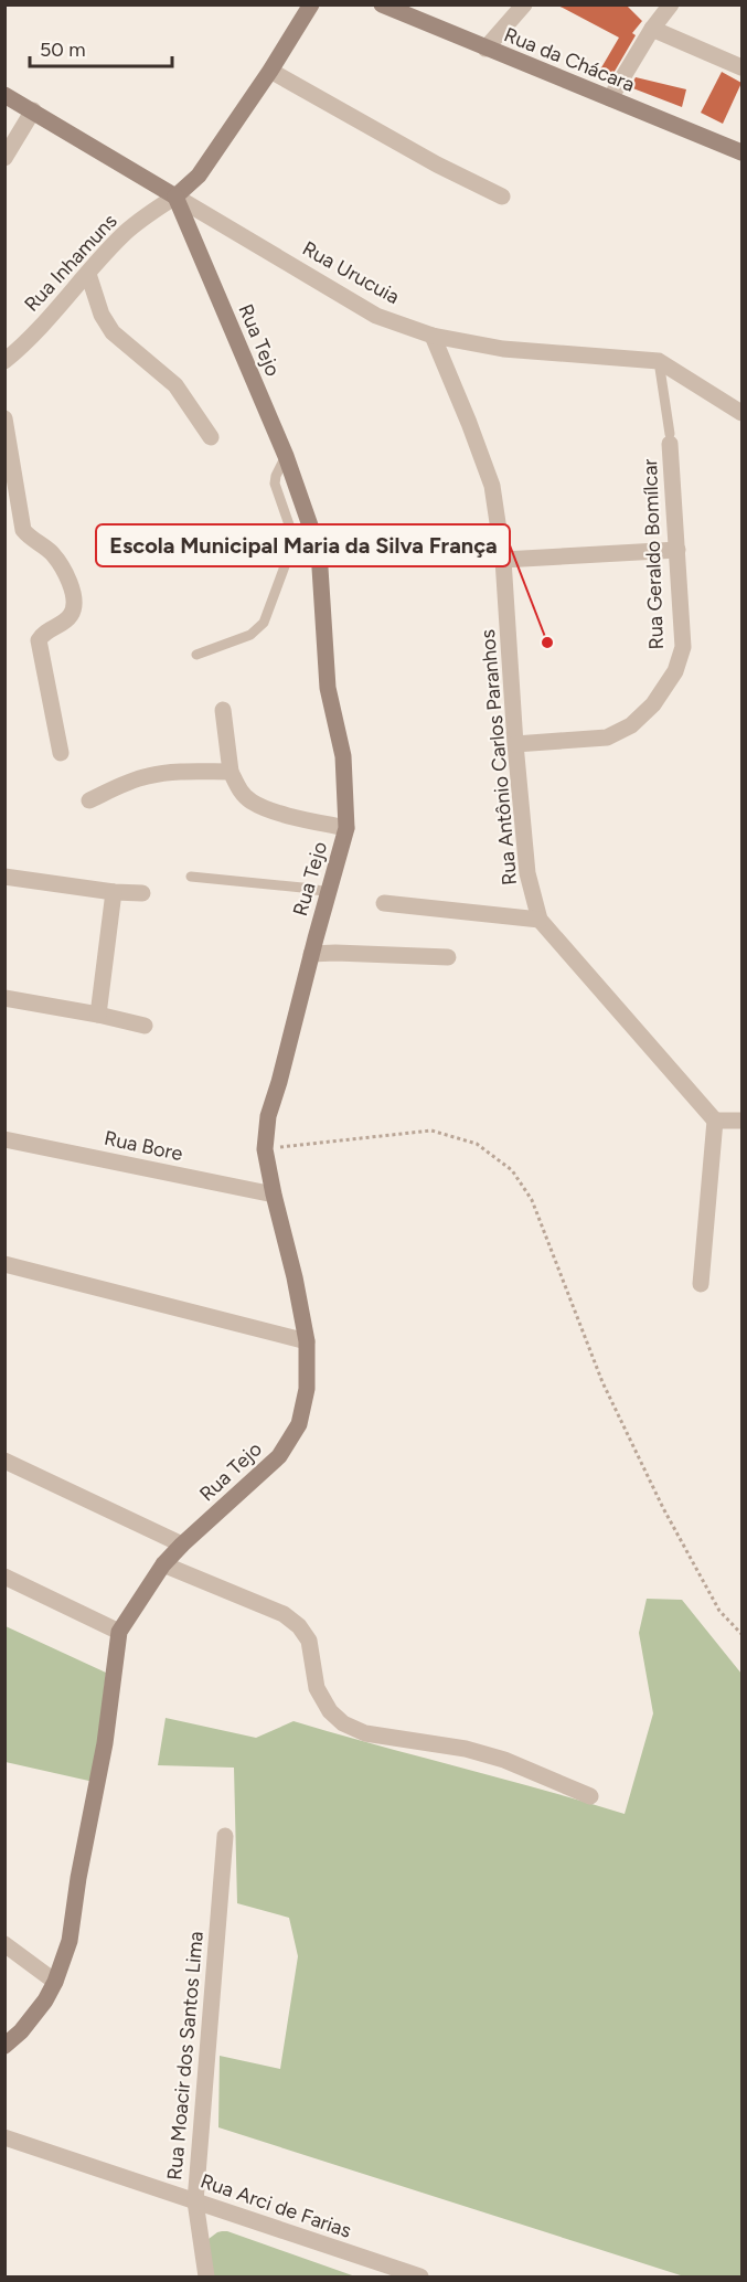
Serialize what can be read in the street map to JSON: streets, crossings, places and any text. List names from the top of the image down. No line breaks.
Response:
{"streets":{"street":["Rua da Chácara","Rua Inhamuns","Rua Urucuia","Rua Tejo","Rua Geraldo Bomílcar","Rua Antônio Carlos Paranhos","Rua Bore","Rua Moacir dos Santos Lima","Rua Arci de Farias"]},"crossings":[["Rua Inhamuns","Rua Urucuia"],["Rua Inhamuns","Rua Tejo"],["Rua Urucuia","Rua Tejo"],["Rua Urucuia","Rua Antônio Carlos Paranhos"],["Rua Tejo","Rua Bore"],["Rua Geraldo Bomílcar","Rua Antônio Carlos Paranhos"],["Rua Moacir dos Santos Lima","Rua Arci de Farias"]],"places":["Escola Municipal Maria da Silva França"],"scale_bar":"50 m"}
